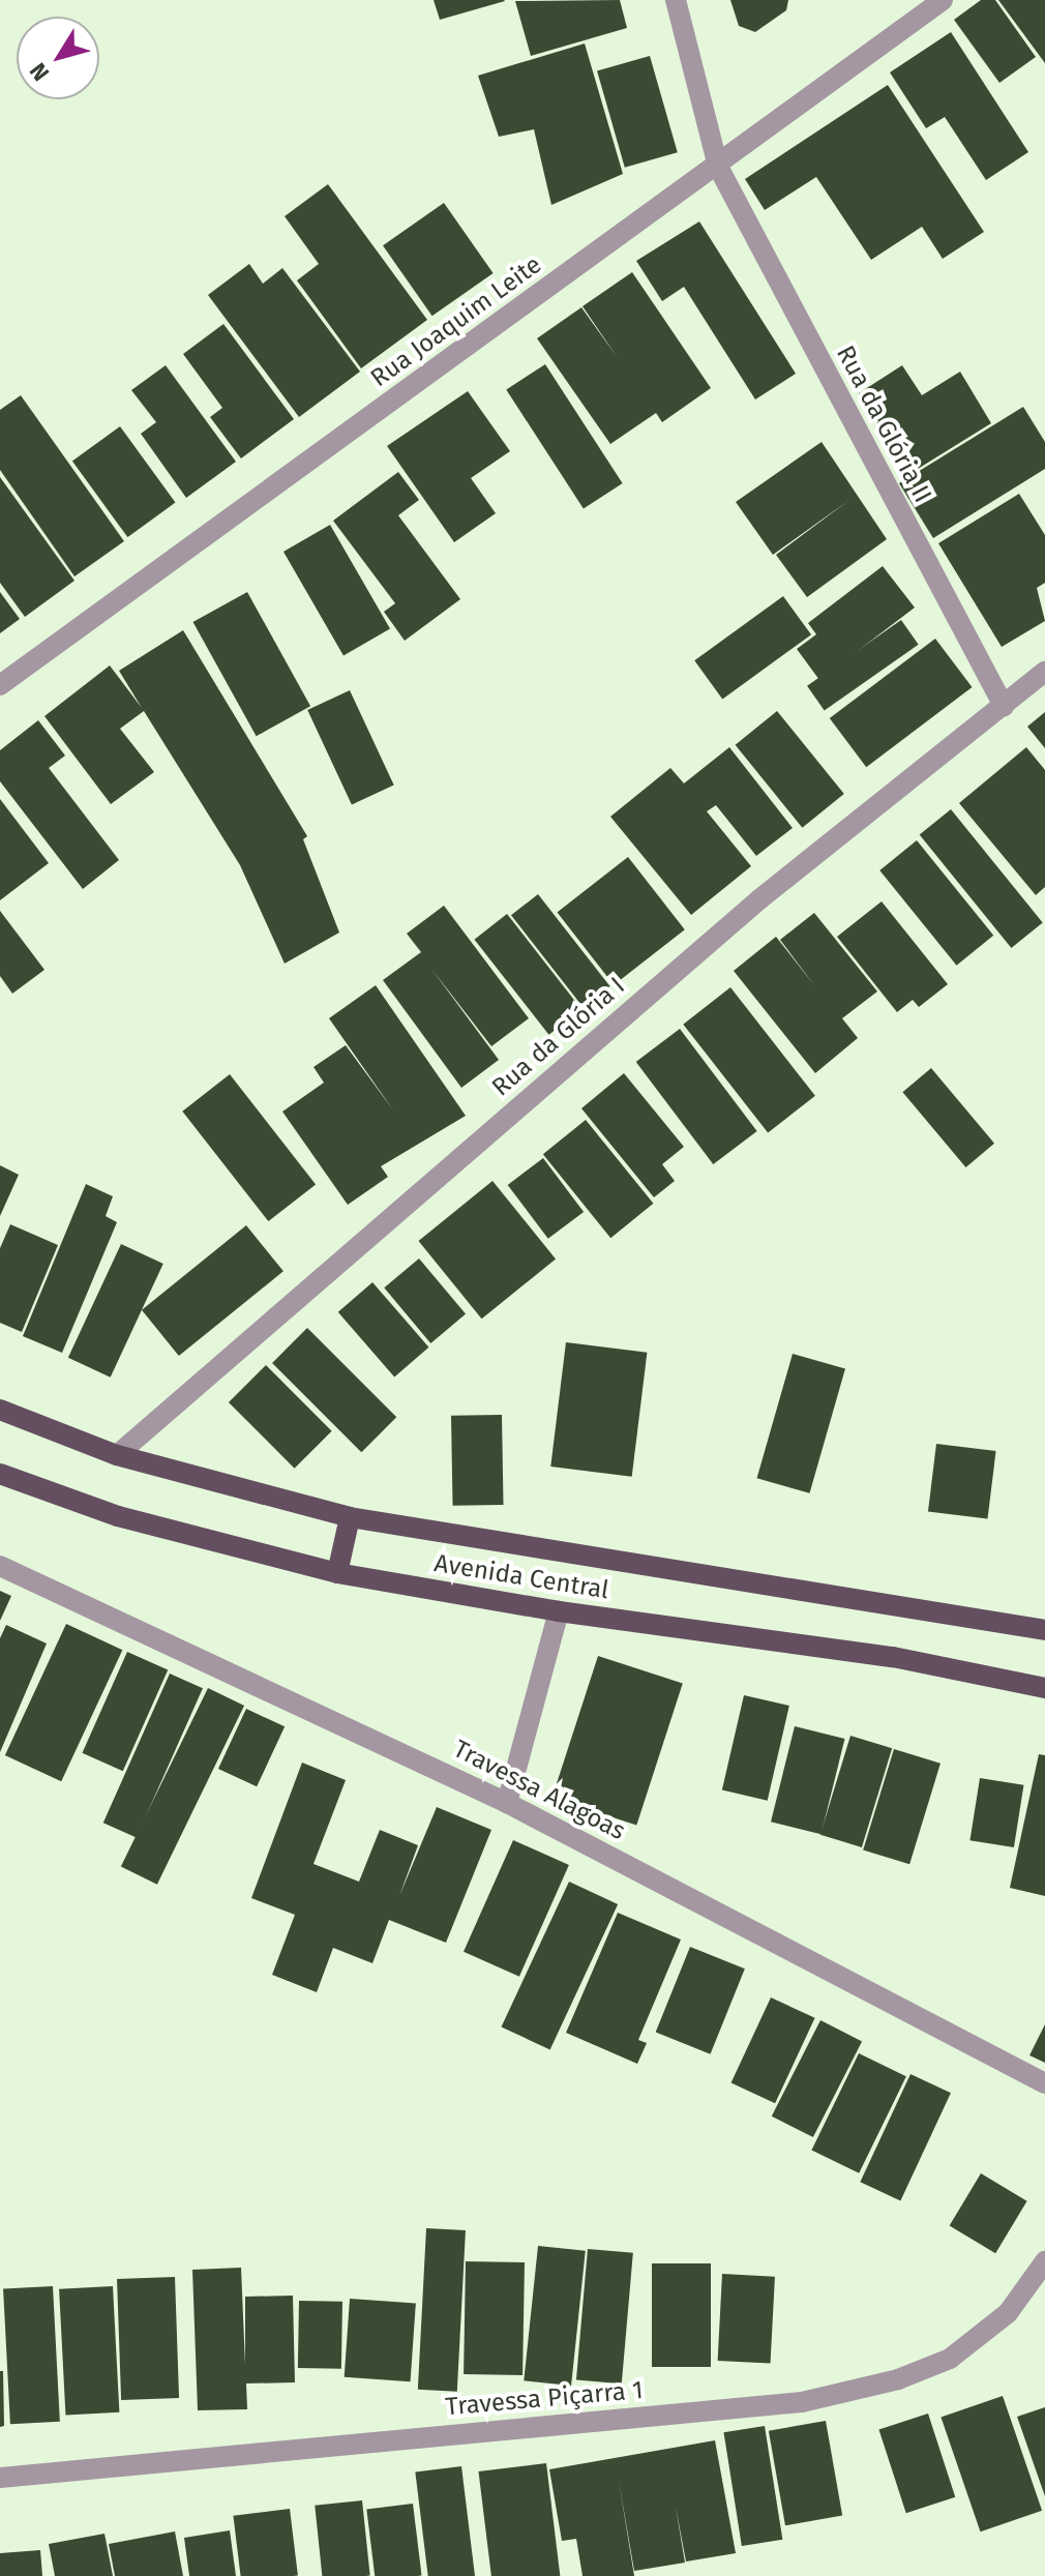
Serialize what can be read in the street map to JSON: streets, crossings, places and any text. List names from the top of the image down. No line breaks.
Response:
{"streets":{"main road":["Avenida Central"],"street":["Rua Joaquim Leite","Rua da Glória II","Rua da Glória I","Travessa Alagoas","Travessa Piçarra 1"]},"crossings":[["Rua Joaquim Leite","Rua da Glória II"],["Rua da Glória II","Rua da Glória I"]],"north":"bottom left"}
